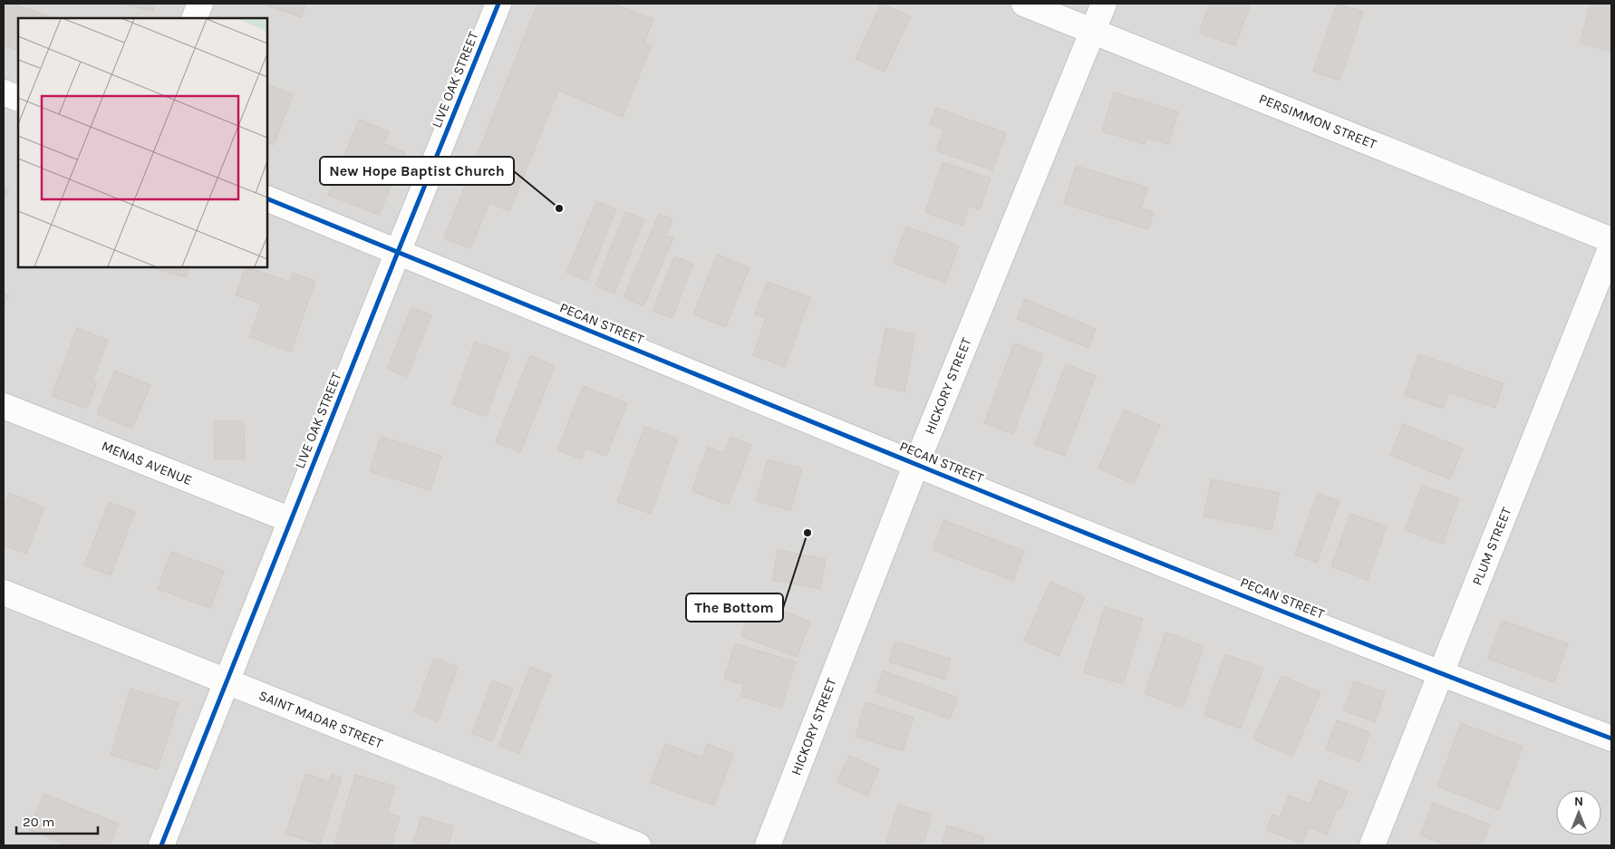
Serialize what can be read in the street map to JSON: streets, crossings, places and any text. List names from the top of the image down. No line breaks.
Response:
{"streets":{"street":["LIVE OAK STREET","PERSIMMON STREET","PECAN STREET","HICKORY STREET","MENAS AVENUE","PLUM STREET","SAINT MADAR STREET"]},"crossings":[["LIVE OAK STREET","PECAN STREET"],["LIVE OAK STREET","MENAS AVENUE"],["LIVE OAK STREET","SAINT MADAR STREET"],["PERSIMMON STREET","HICKORY STREET"],["PECAN STREET","HICKORY STREET"],["PECAN STREET","PLUM STREET"]],"places":["New Hope Baptist Church","The Bottom"],"scale_bar":"20 m","north":"top"}
